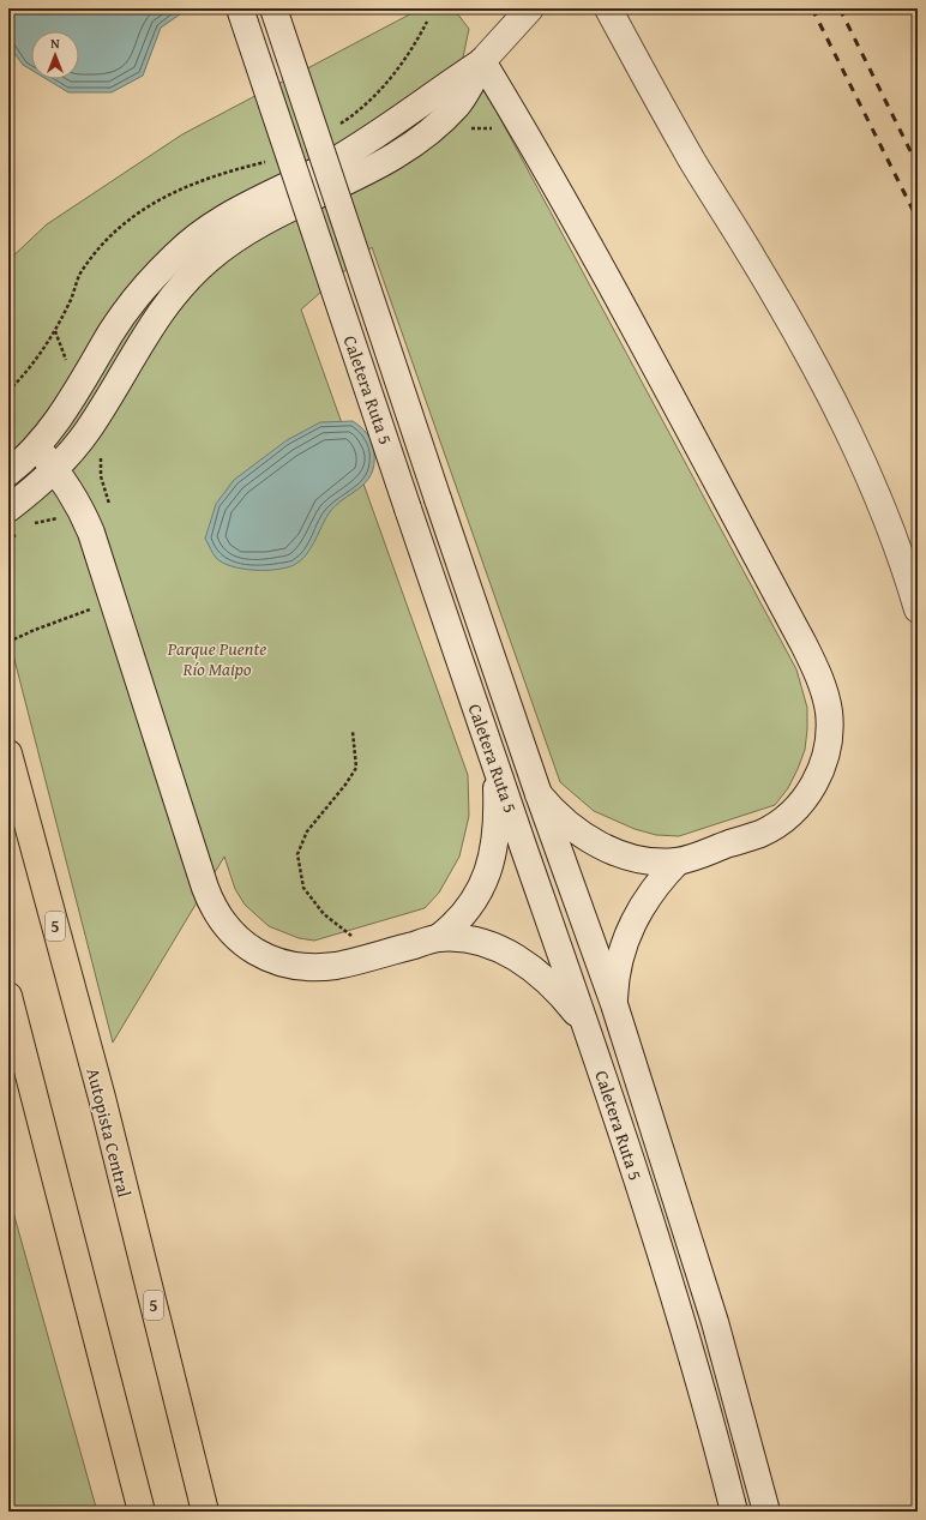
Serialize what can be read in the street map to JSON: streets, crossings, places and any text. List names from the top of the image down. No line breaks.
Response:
{"streets":{"highway":["5","Autopista Central"],"main road":["Caletera Ruta 5"]},"parks":["Parque Puente Río Maipo"],"north":"top"}
